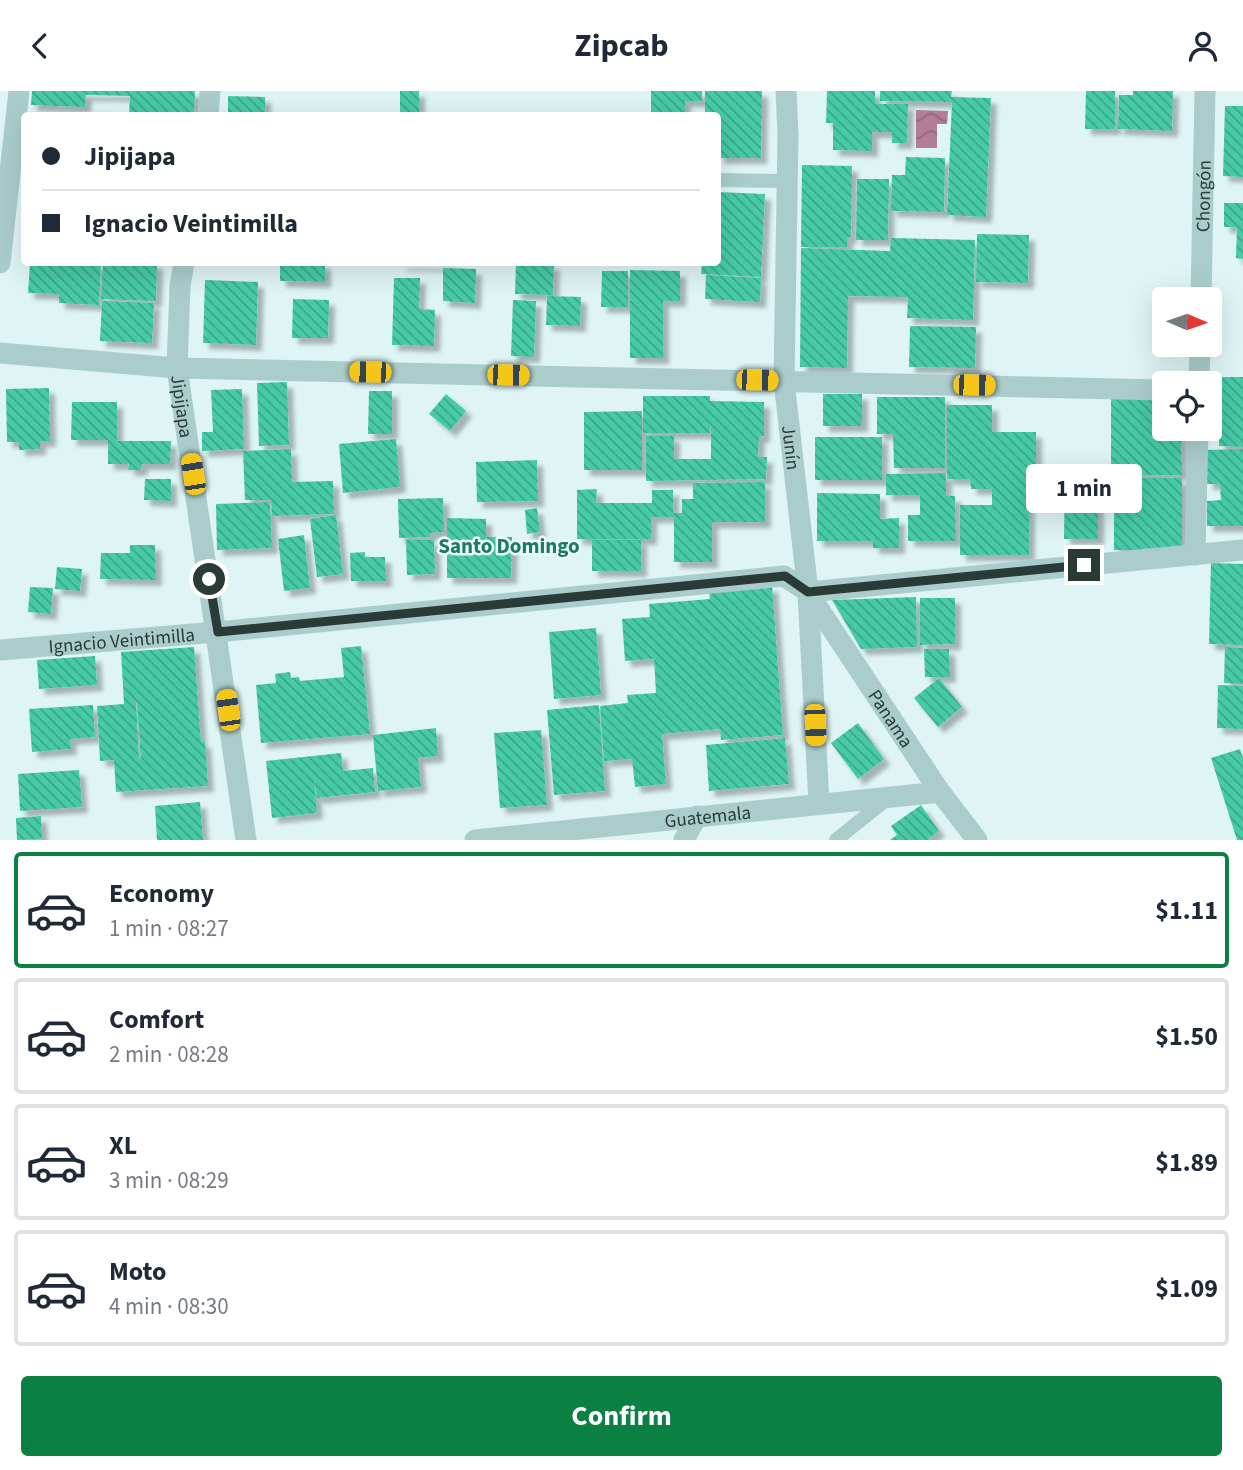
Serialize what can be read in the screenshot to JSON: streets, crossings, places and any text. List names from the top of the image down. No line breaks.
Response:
{"streets":{"street":["Chongón","Jipijapa","Junín","Ignacio Veintimilla","Panama","Guatemala"]},"crossings":[["Jipijapa","Ignacio Veintimilla"],["Junín","Ignacio Veintimilla"],["Junín","Panama"],["Junín","Guatemala"],["Ignacio Veintimilla","Panama"],["Panama","Guatemala"]],"districts":["Santo Domingo"],"north":"right","page":{"header":"Zipcab","banner":["Jipijapa","Ignacio Veintimilla"],"bubble":"1 min","list":[{"name":"Economy","note":"1 min · 08:27","value":"$1.11"},{"name":"Comfort","note":"2 min · 08:28","value":"$1.50"},{"name":"XL","note":"3 min · 08:29","value":"$1.89"},{"name":"Moto","note":"4 min · 08:30","value":"$1.09"}],"buttons":"Confirm"}}
